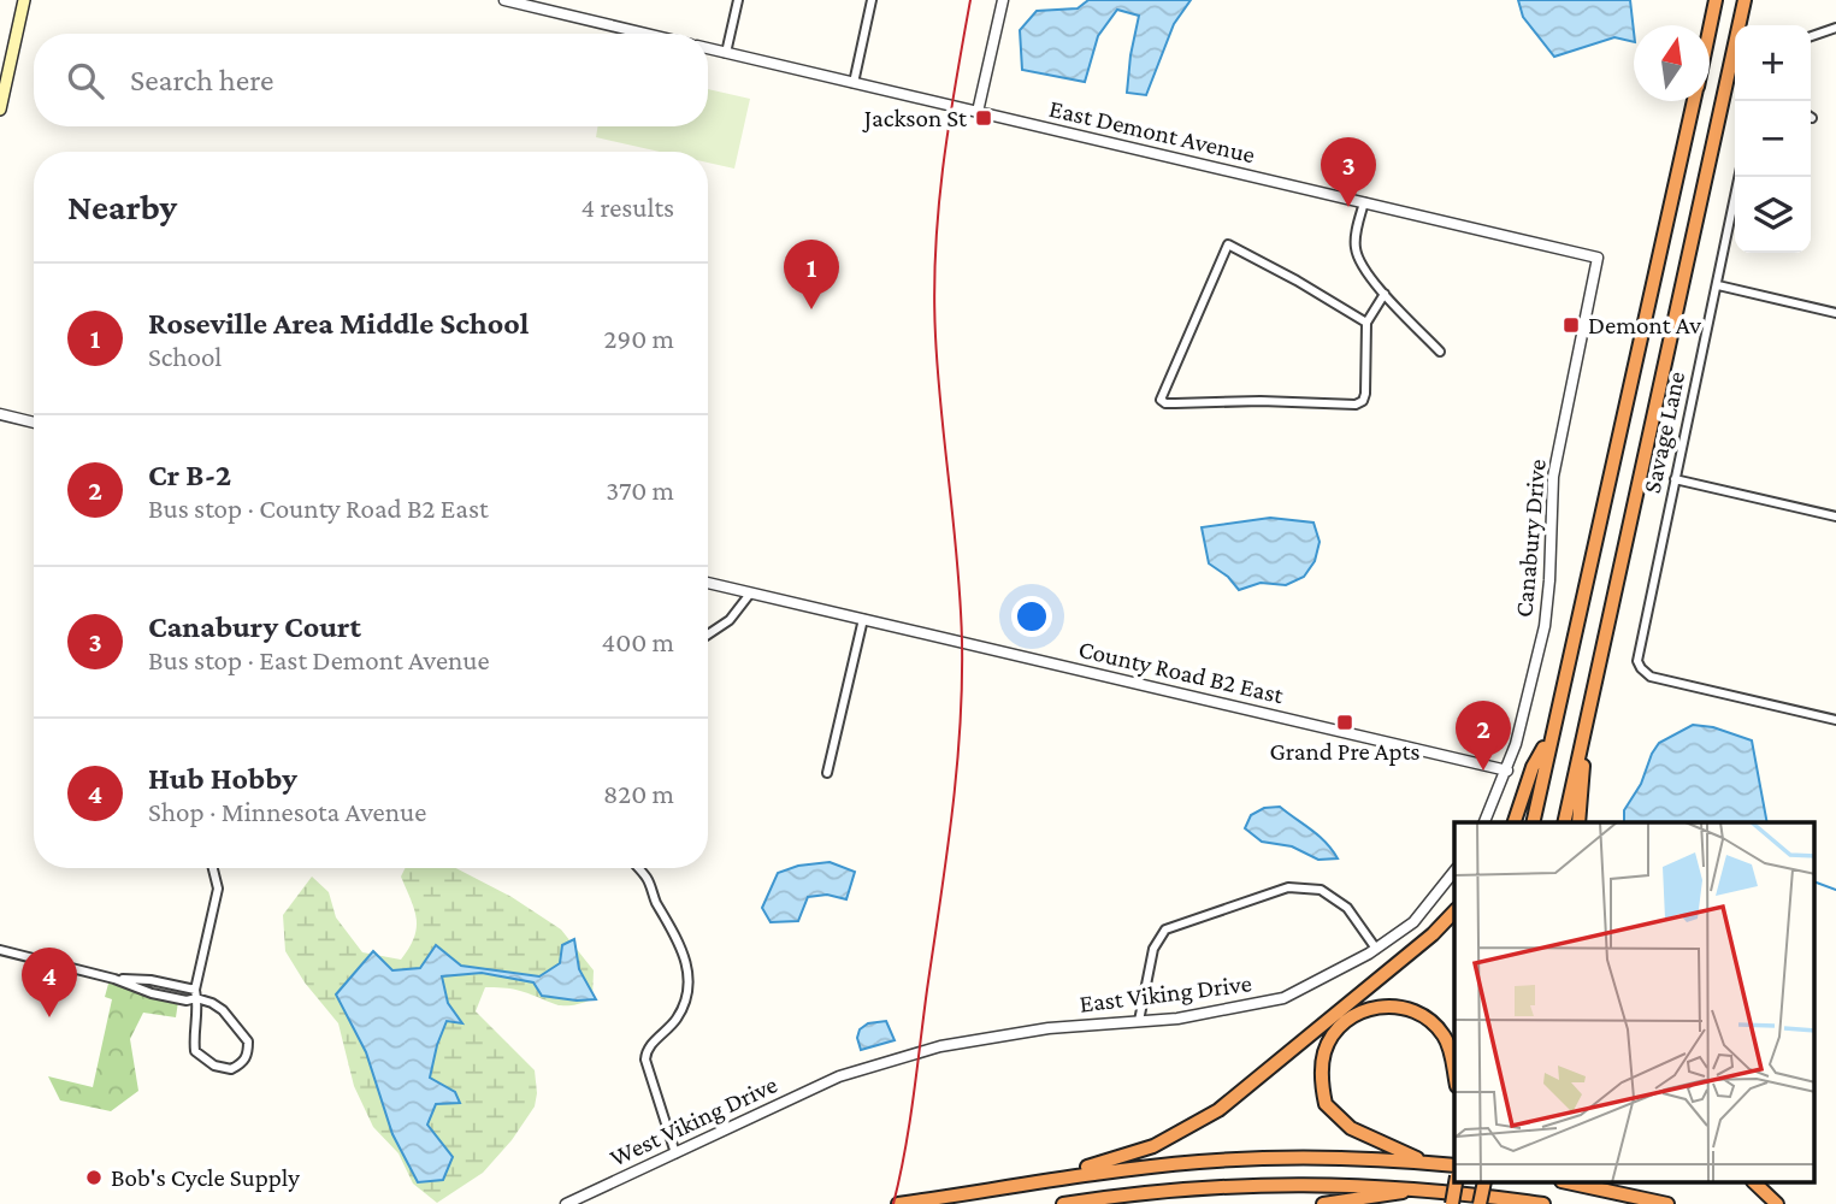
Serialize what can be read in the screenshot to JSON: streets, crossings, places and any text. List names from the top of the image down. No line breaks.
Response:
{"streets":{"street":["East Demont Avenue","Savage Lane","Canabury Drive","County Road B2 East","East Viking Drive","West Viking Drive"]},"crossings":[["East Demont Avenue","Canabury Drive"],["Canabury Drive","County Road B2 East"],["East Viking Drive","West Viking Drive"]],"places":{"transit":["Jackson St","Demont Av","Grand Pre Apts"],"other":["Bob's Cycle Supply"]},"north":"top","page":{"map_buttons":["+","−"],"search":"Search here","pins":["3","1","2","4"],"heading":["Nearby","4 results"],"list":[{"mark":"1","name":"Roseville Area Middle School","note":"School","value":"290 m"},{"mark":"2","name":"Cr B-2","note":"Bus stop · County Road B2 East","value":"370 m"},{"mark":"3","name":"Canabury Court","note":"Bus stop · East Demont Avenue","value":"400 m"},{"mark":"4","name":"Hub Hobby","note":"Shop · Minnesota Avenue","value":"820 m"}]}}
